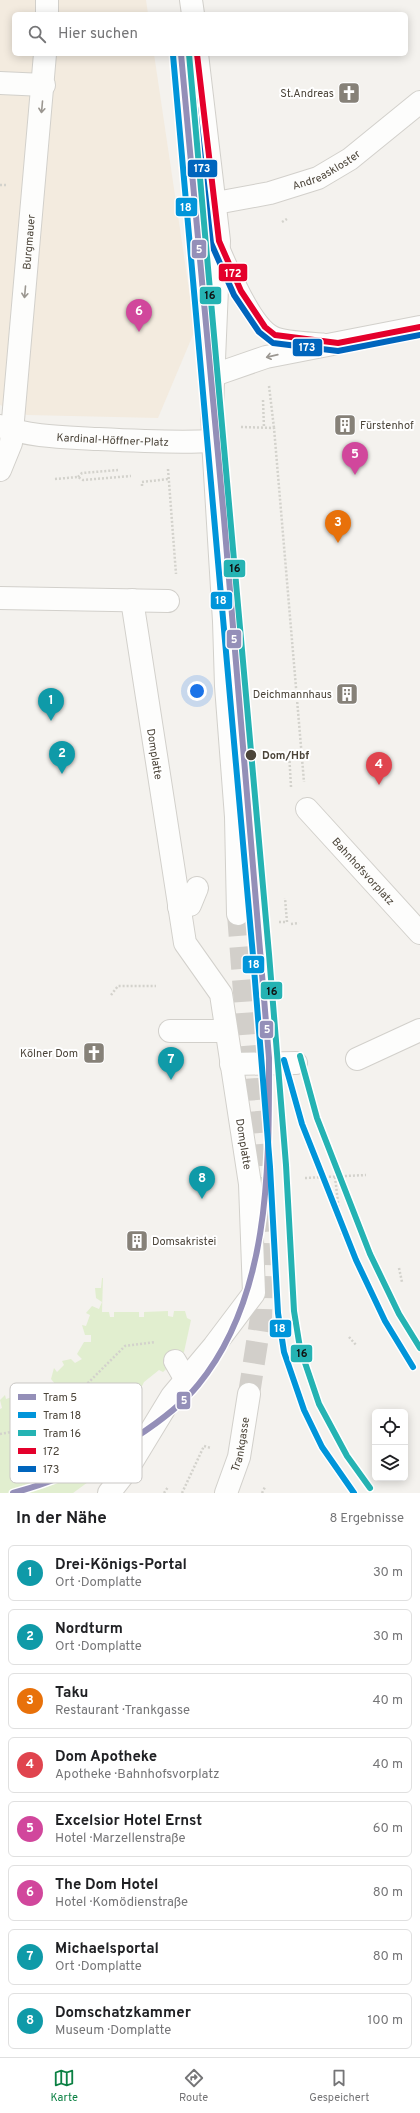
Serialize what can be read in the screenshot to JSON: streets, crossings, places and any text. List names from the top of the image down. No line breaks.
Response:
{"streets":{"street":["Andreaskloster","Burgmauer","Kardinal-Höffner-Platz","Domplatte","Bahnhofsvorplatz","Trankgasse"]},"crossings":[["Burgmauer","Kardinal-Höffner-Platz"]],"places":{"church":["St.Andreas","Kölner Dom"],"building":["Fürstenhof","Deichmannhaus","Domsakristei"],"other":["Dom/Hbf"]},"lines":["tram line 5","tram line 18","tram line 16","transit line 172","transit line 173"],"legend":["Tram 5","Tram 18","Tram 16","172","173"],"page":{"search":"Hier suchen","pins":["6","5","3","1","2","4","7","8"],"heading":["In der Nähe","8 Ergebnisse"],"list":[{"mark":"1","name":"Drei-Königs-Portal","note":"Ort · Domplatte","value":"30 m"},{"mark":"2","name":"Nordturm","note":"Ort · Domplatte","value":"30 m"},{"mark":"3","name":"Taku","note":"Restaurant · Trankgasse","value":"40 m"},{"mark":"4","name":"Dom Apotheke","note":"Apotheke · Bahnhofsvorplatz","value":"40 m"},{"mark":"5","name":"Excelsior Hotel Ernst","note":"Hotel · Marzellenstraße","value":"60 m"},{"mark":"6","name":"The Dom Hotel","note":"Hotel · Komödienstraße","value":"80 m"},{"mark":"7","name":"Michaelsportal","note":"Ort · Domplatte","value":"80 m"},{"mark":"8","name":"Domschatzkammer","note":"Museum · Domplatte","value":"100 m"}],"nav":["Karte","Route","Gespeichert"]}}
